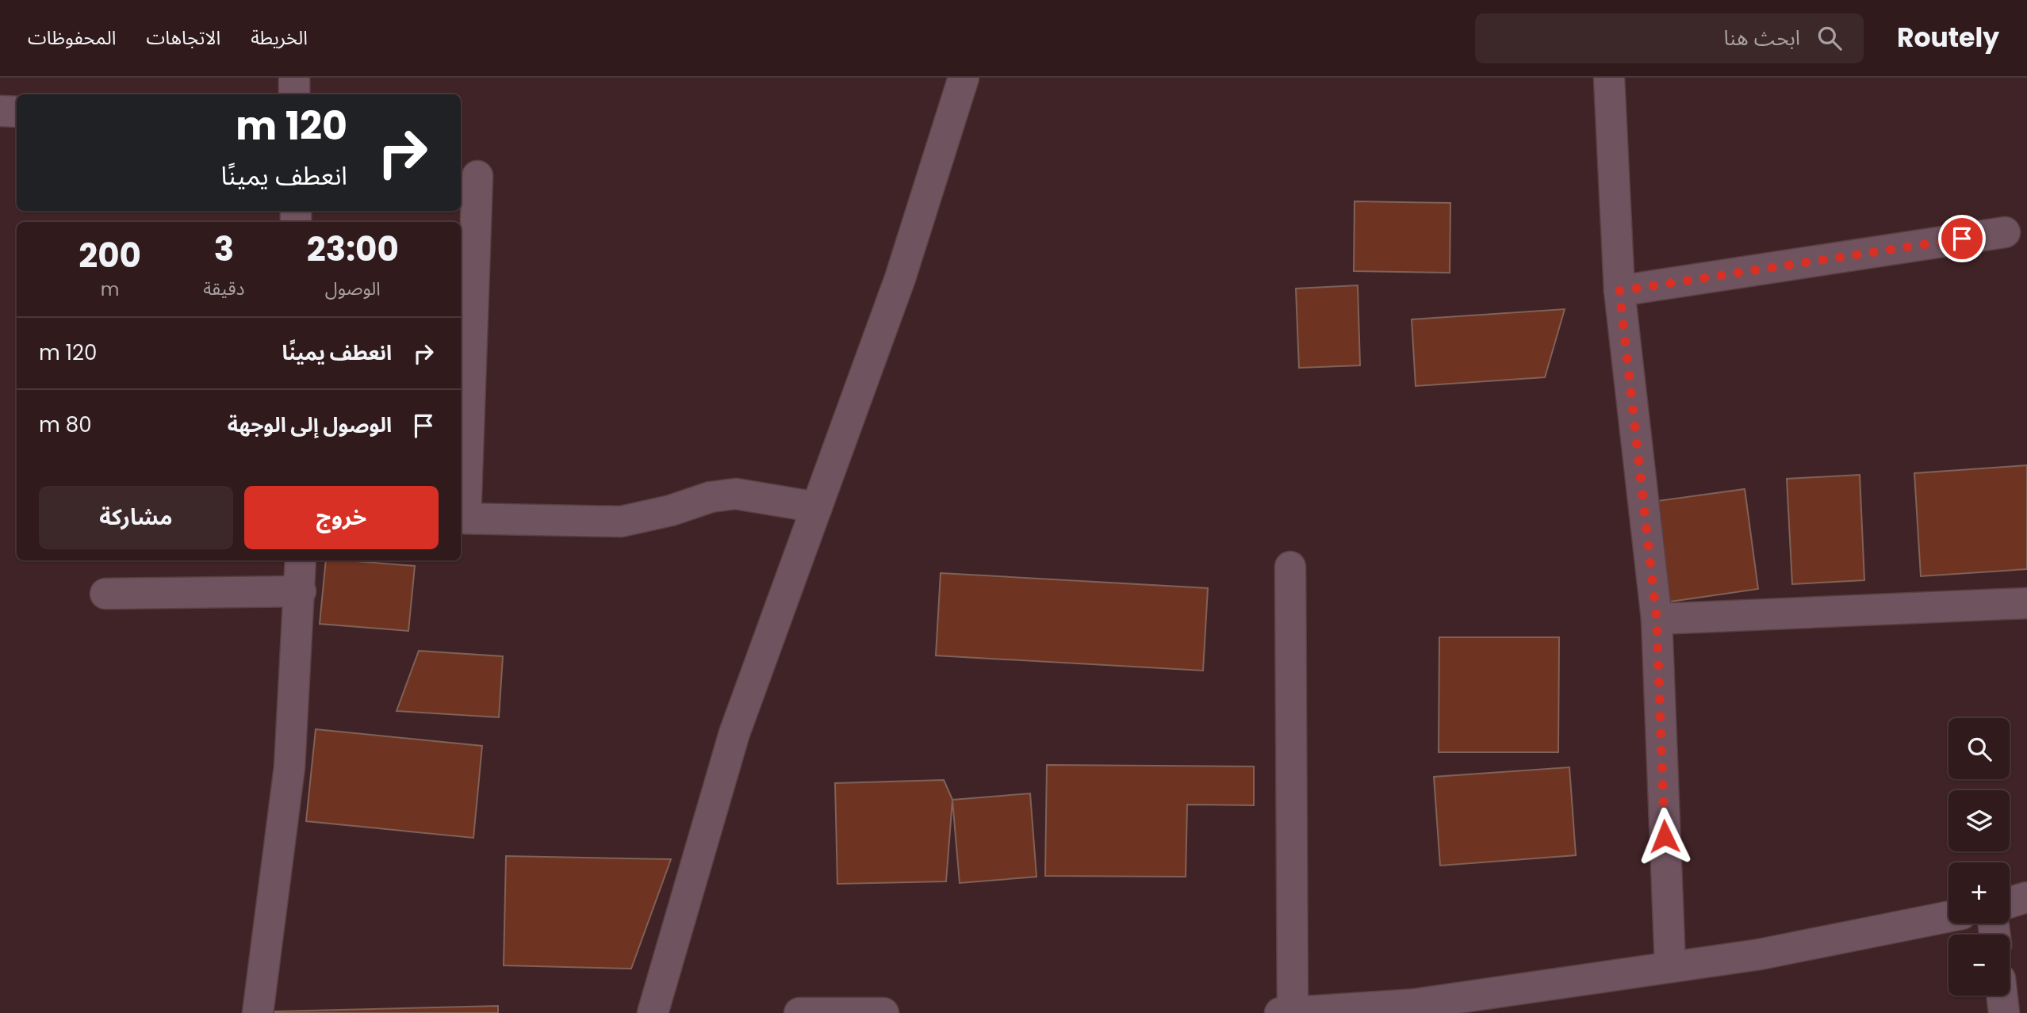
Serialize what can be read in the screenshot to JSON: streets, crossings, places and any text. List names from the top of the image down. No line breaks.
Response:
{"page":{"header":"Routely","search":"ابحث هنا","nav":["الخريطة","الاتجاهات","المحفوظات"],"turn":["120 m","انعطف يمينًا"],"eta":["23:00","الوصول","3","دقيقة","200","m"],"list":[{"name":"انعطف يمينًا","value":"120 m"},{"name":"الوصول إلى الوجهة","value":"80 m"}],"buttons":["خروج","مشاركة"],"map_buttons":["+","−"]}}
